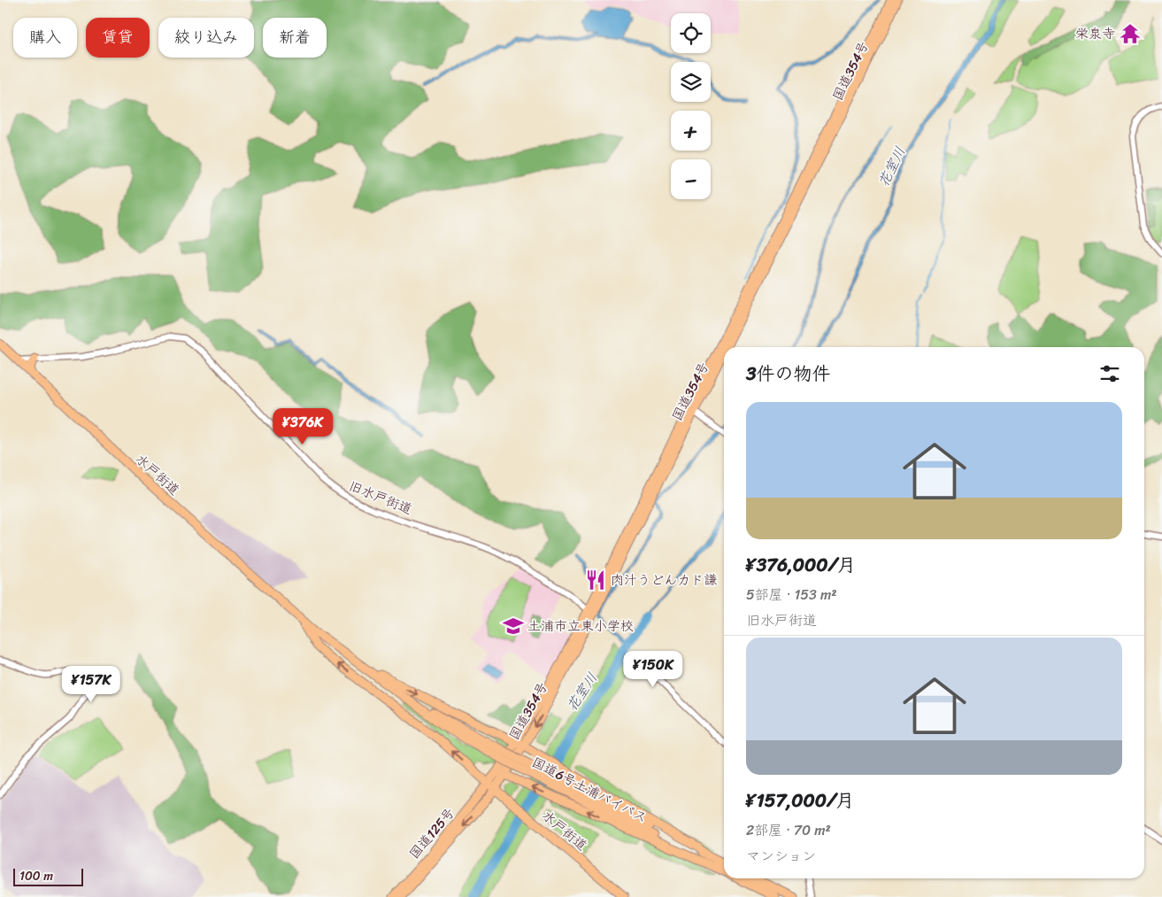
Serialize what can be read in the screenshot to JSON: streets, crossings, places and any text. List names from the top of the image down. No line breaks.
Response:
{"streets":{"highway":["国道354号","水戸街道","国道6号土浦バイパス","国道125号"],"street":["旧水戸街道"]},"crossings":[["国道354号","水戸街道"],["国道354号","旧水戸街道"],["国道354号","国道125号"],["水戸街道","旧水戸街道"],["水戸街道","国道6号土浦バイパス"],["水戸街道","国道125号"]],"water":["花室川"],"places":{"temple":["栄泉寺"],"restaurant":["肉汁うどんカド謙"],"school or university":["土浦市立東小学校"]},"scale_bar":"100 m","page":{"map_buttons":["+","−"],"chip":["購入","賃貸","絞り込み","新着"],"heading":"3件の物件","list":[{"name":"¥376,000/月","note":"5部屋 · 153 m² · 旧水戸街道"},{"name":"¥157,000/月","note":"2部屋 · 70 m² · マンション"}],"price":["¥376K","¥150K","¥157K"],"scale":"100 m"}}
